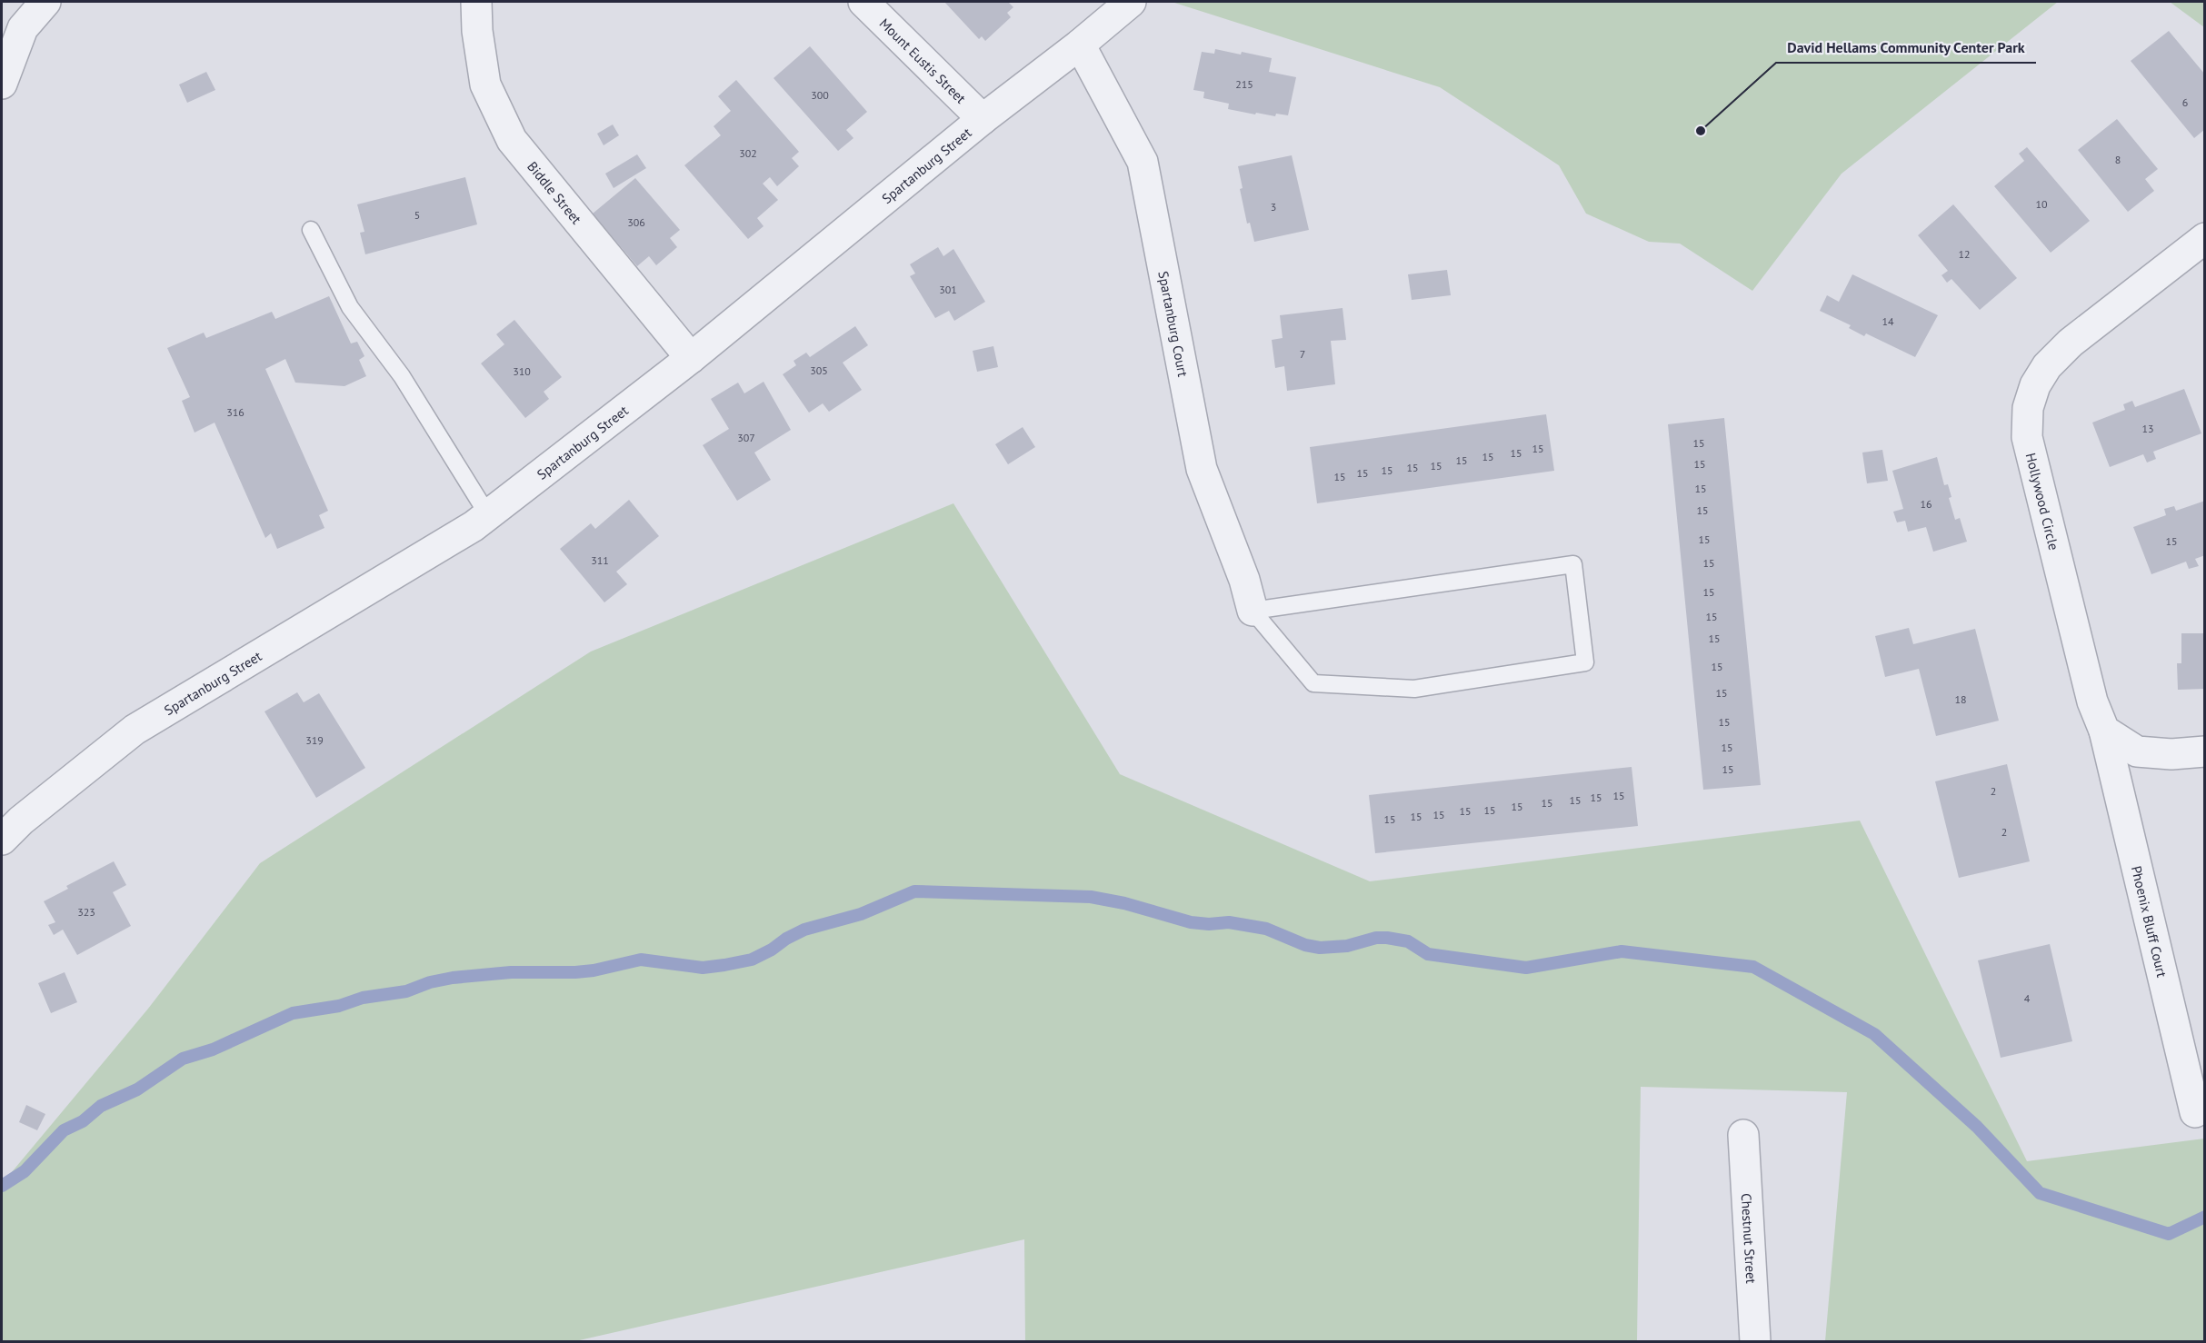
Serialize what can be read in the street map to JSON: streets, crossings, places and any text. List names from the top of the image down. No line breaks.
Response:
{"streets":{"street":["Mount Eustis Street","Spartanburg Street","Biddle Street","Spartanburg Court","Hollywood Circle","Phoenix Bluff Court","Chestnut Street"]},"crossings":[["Mount Eustis Street","Spartanburg Street"],["Spartanburg Street","Biddle Street"],["Spartanburg Street","Spartanburg Court"],["Hollywood Circle","Phoenix Bluff Court"]],"places":["David Hellams Community Center Park"],"house_numbers":["215","300","6","302","8","10","3","5","306","12","301","14","7","305","310","316","13","307","15","15","15","15","15","15","15","15","15","15","15","15","16","15","15","15","311","15","15","15","15","15","15","18","15","319","15","15","2","15","15","15","15","15","15","15","15","15","15","2","323","4"]}
